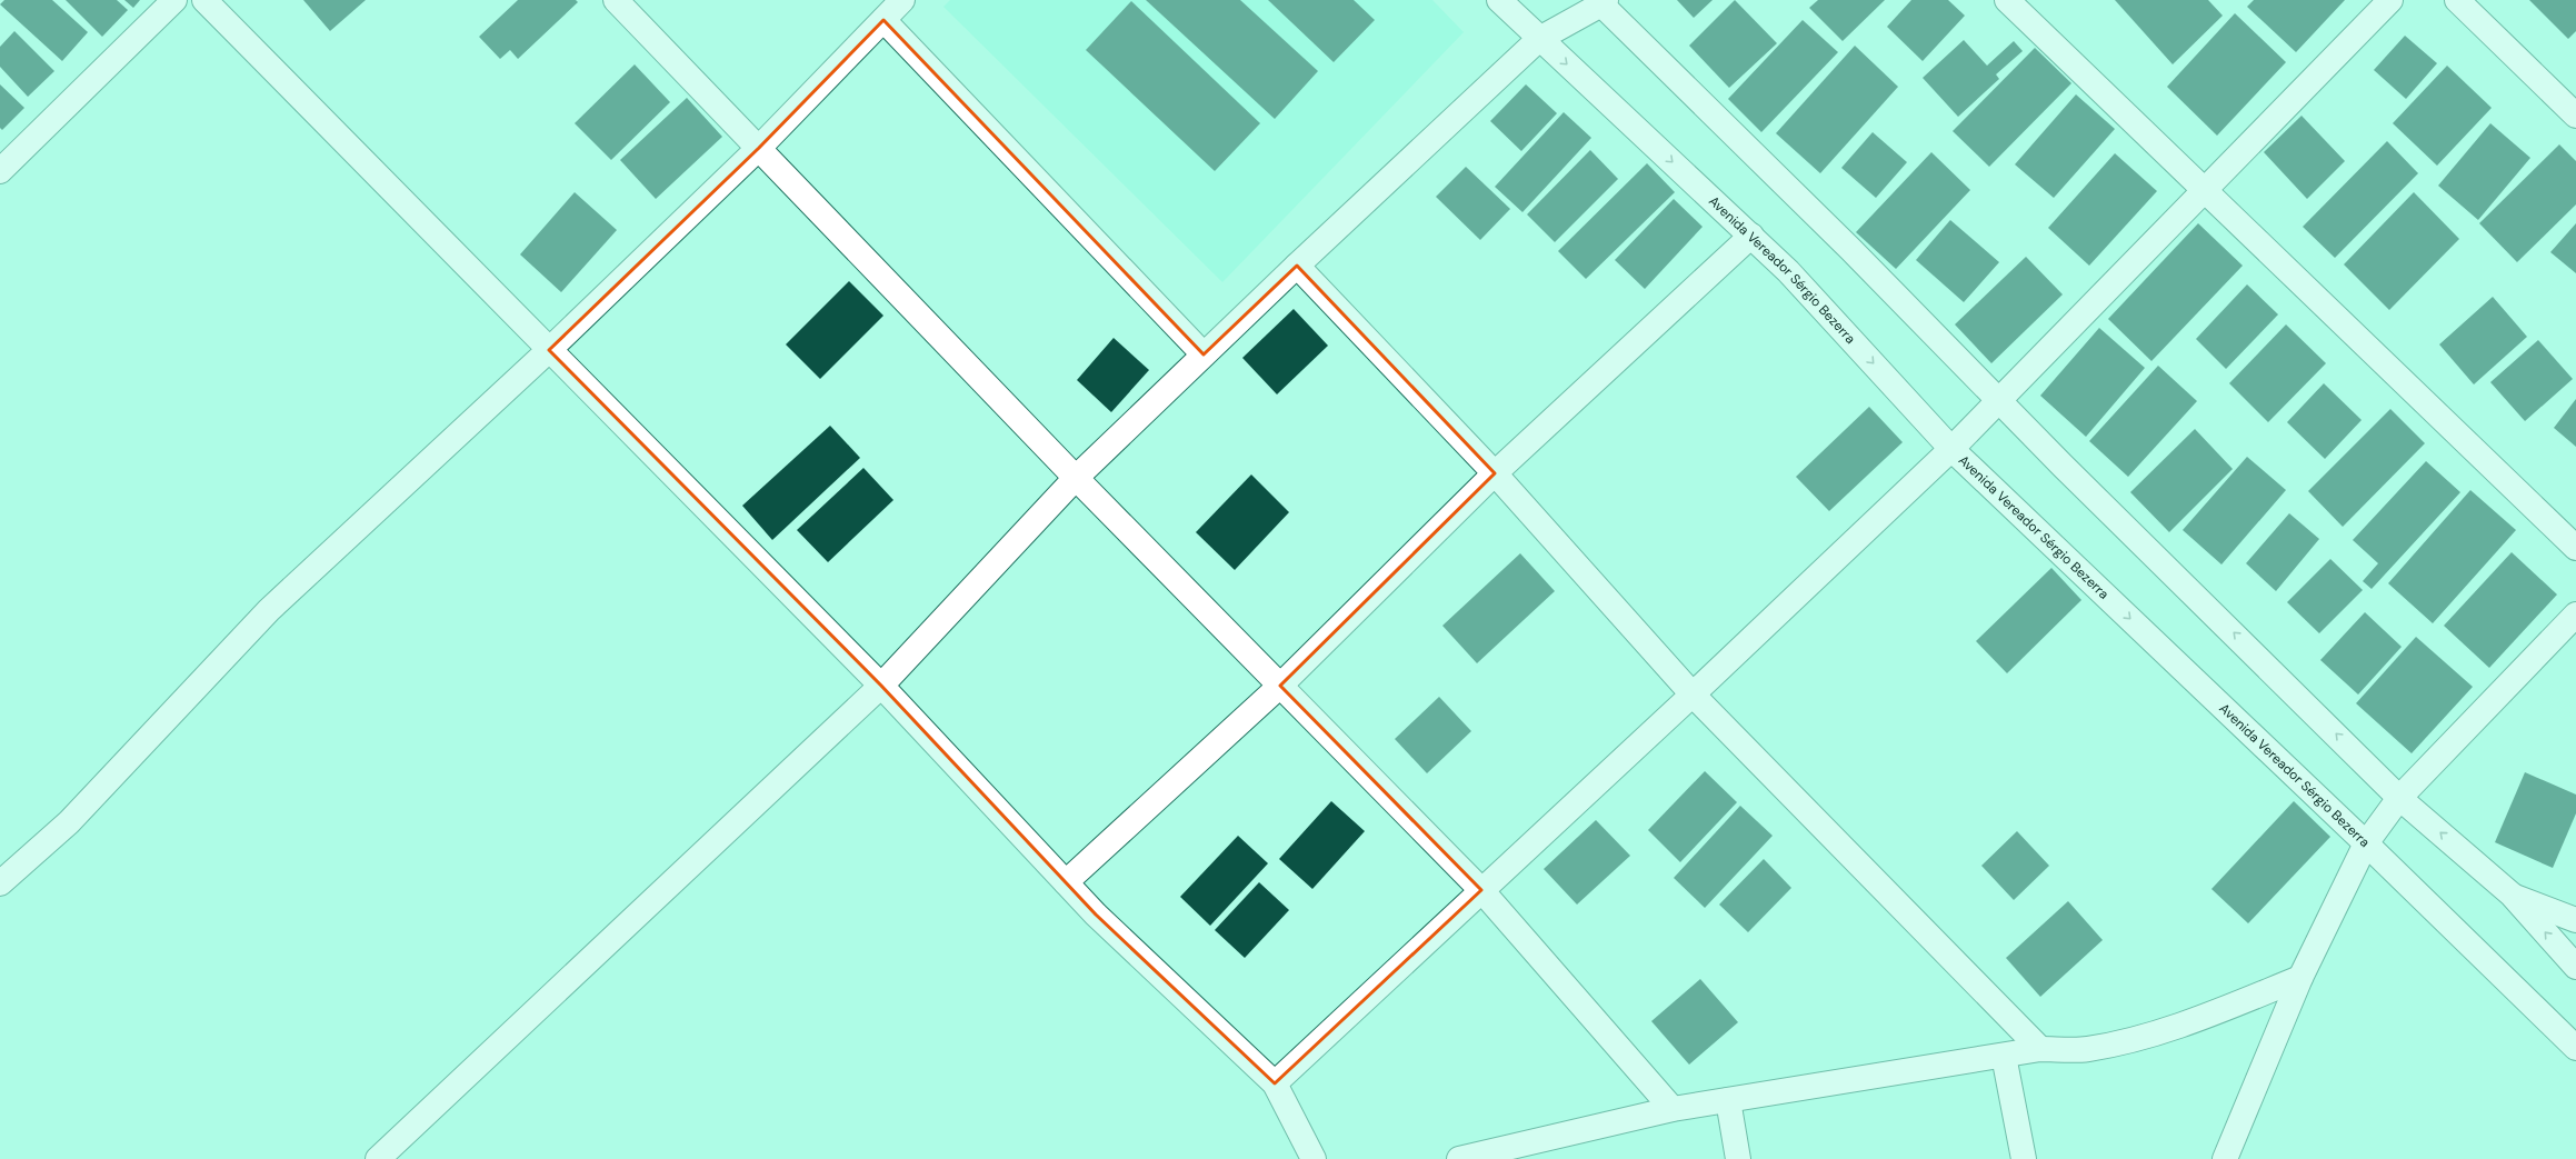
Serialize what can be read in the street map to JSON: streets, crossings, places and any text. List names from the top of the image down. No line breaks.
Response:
{"streets":{"street":["Avenida Vereador Sérgio Bezerra"]}}
